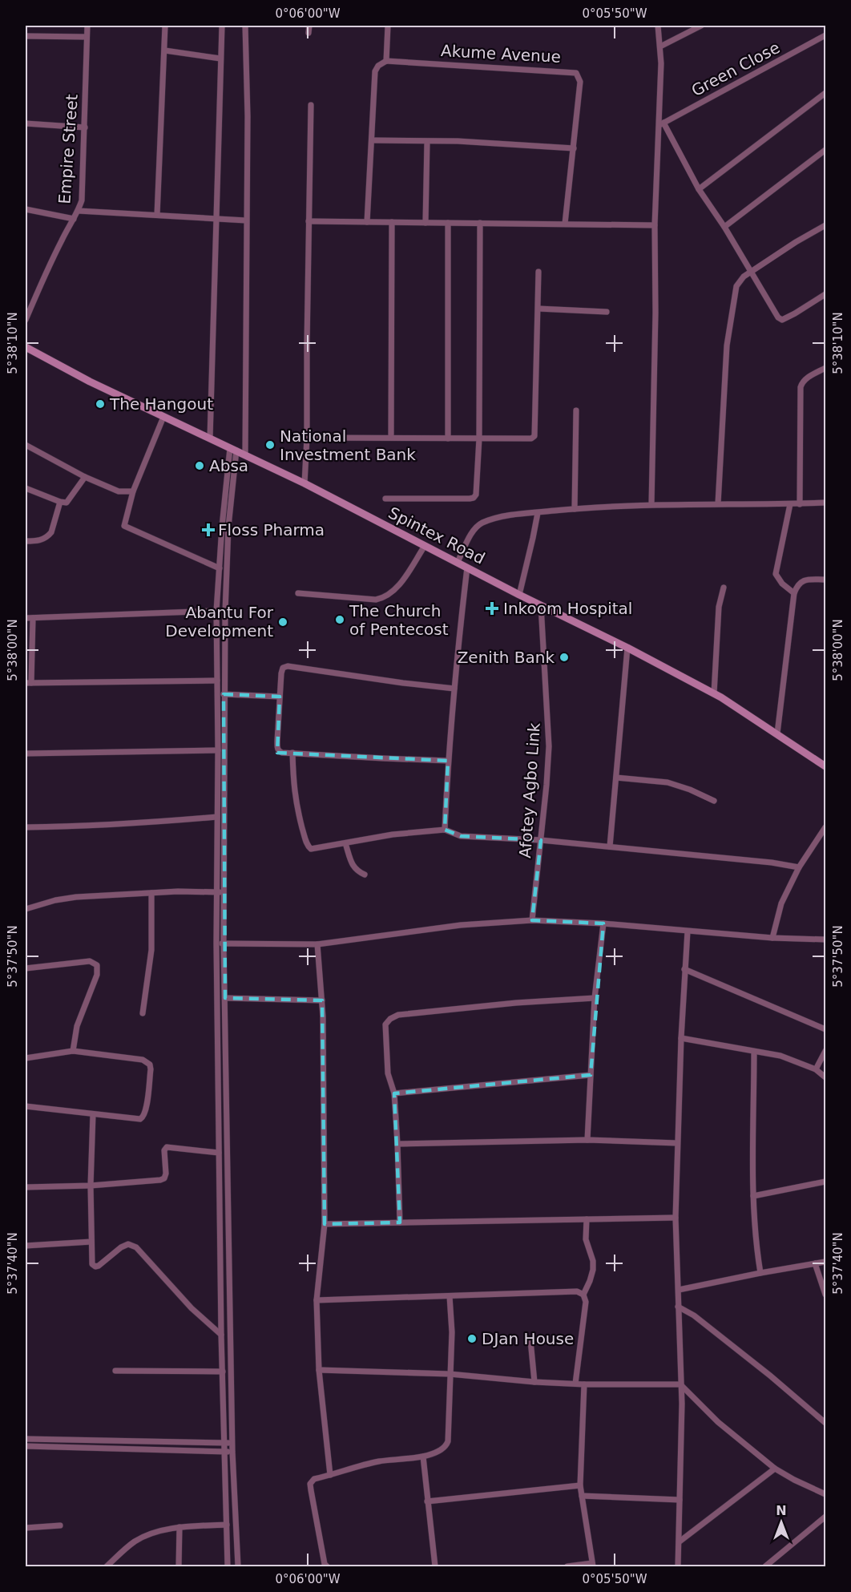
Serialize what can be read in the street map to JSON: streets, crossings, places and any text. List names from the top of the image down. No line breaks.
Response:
{"streets":{"main road":["Spintex Road"],"street":["Akume Avenue","Green Close","Empire Street","Afotey Agbo Link"]},"crossings":[["Spintex Road","Afotey Agbo Link"]],"places":{"other":["The Hangout","National Investment Bank","Absa","The Church of Pentecost","Abantu For Development","Zenith Bank","DJan House"],"health":["Floss Pharma","Inkoom Hospital"]},"north":"top","coordinates":["0°06'00\"W","0°05'50\"W","5°38'10\"N","5°38'00\"N","5°37'50\"N","5°37'40\"N"]}
